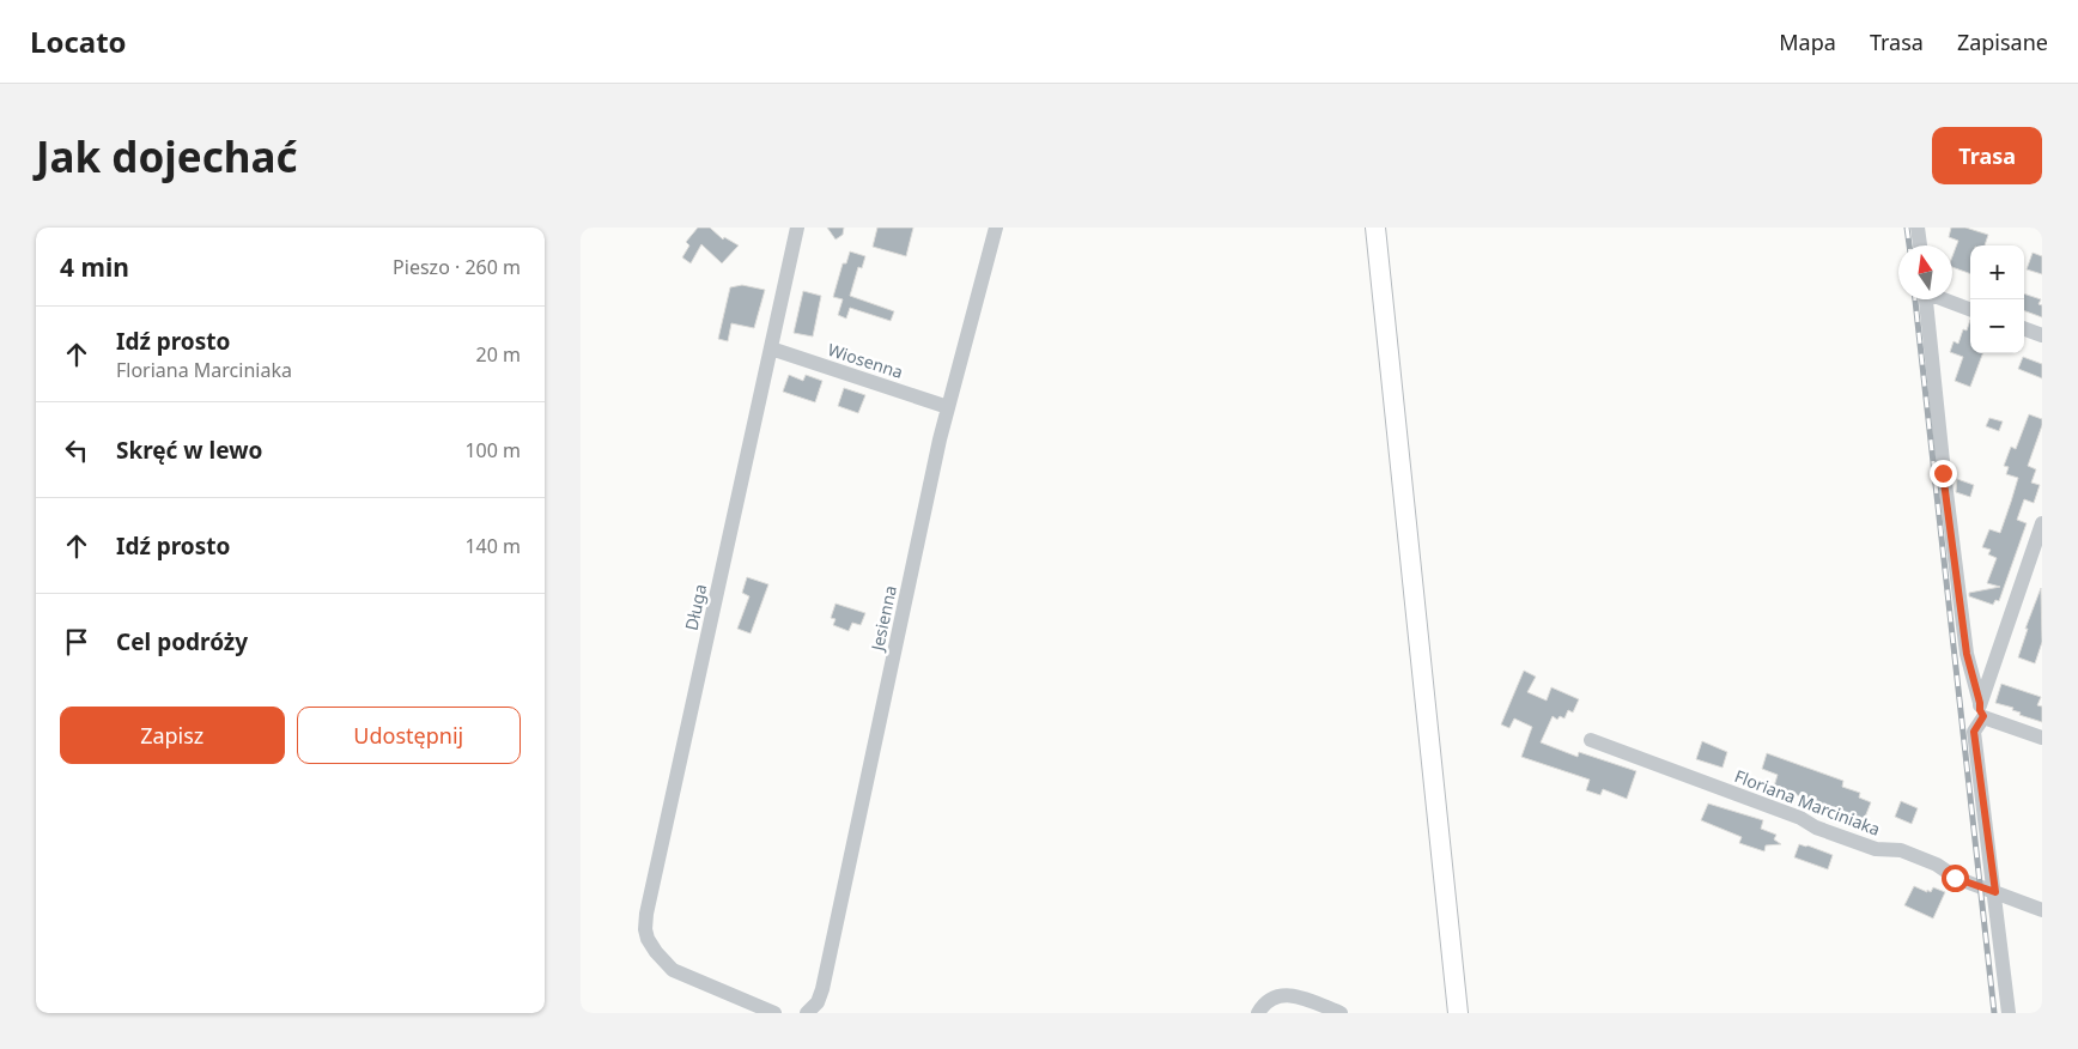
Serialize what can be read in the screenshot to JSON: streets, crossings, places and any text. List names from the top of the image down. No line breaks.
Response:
{"streets":{"street":["Wiosenna","Długa","Jesienna","Floriana Marciniaka"]},"crossings":[["Wiosenna","Długa"],["Wiosenna","Jesienna"]],"north":"top","page":{"header":"Locato","nav":["Mapa","Trasa","Zapisane"],"buttons":["Trasa",["Zapisz","Udostępnij"]],"title":"Jak dojechać","heading":["4 min","Pieszo · 260 m"],"map_buttons":["+","−"],"list":[["Idź prosto","Floriana Marciniaka","20 m"],["Skręć w lewo","100 m"],["Idź prosto","140 m"],"Cel podróży"]}}
